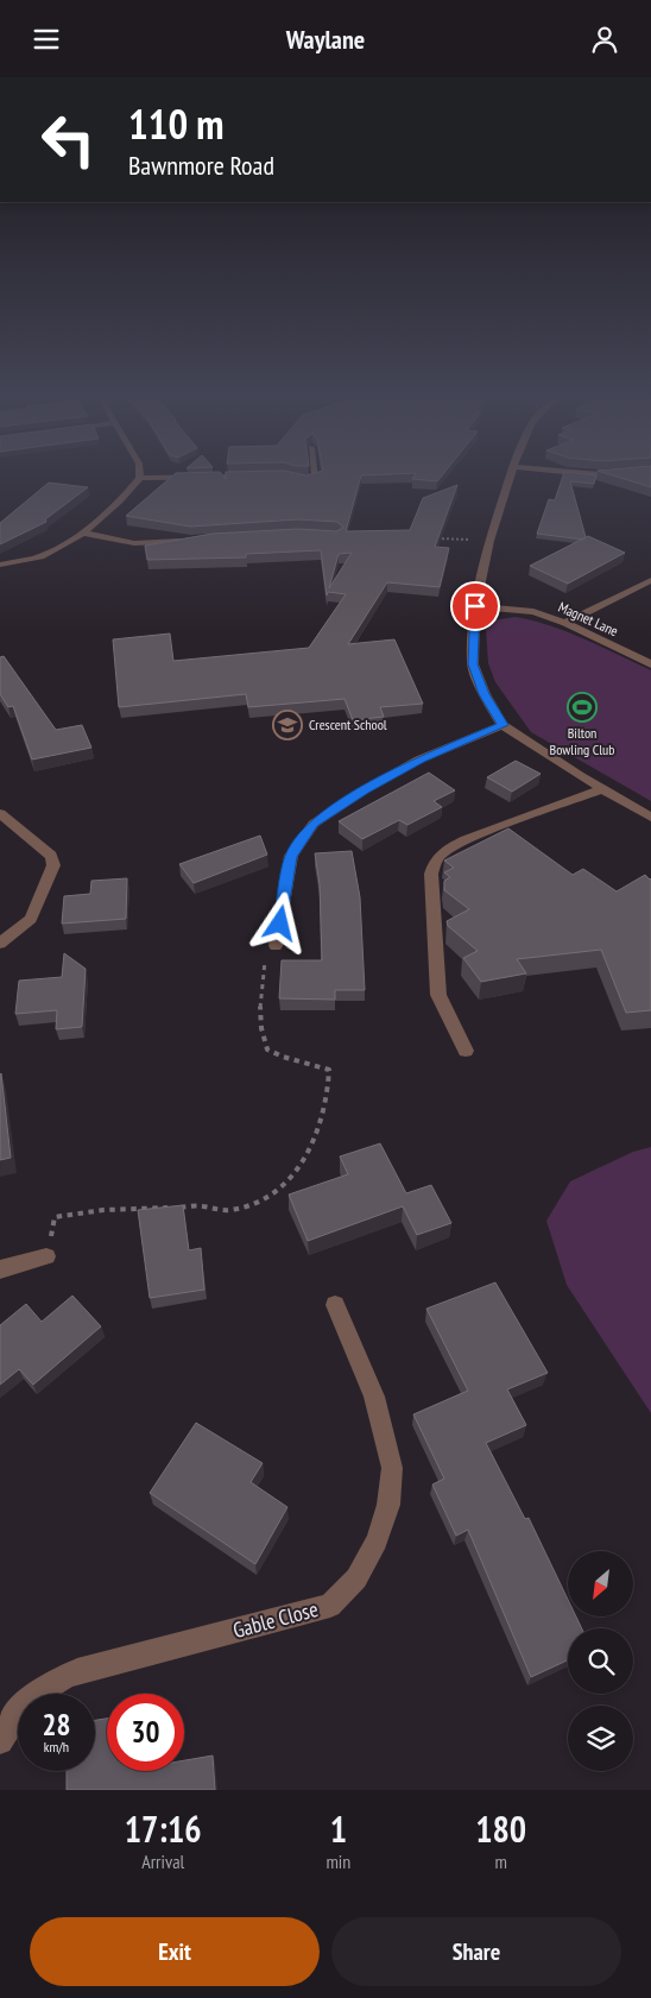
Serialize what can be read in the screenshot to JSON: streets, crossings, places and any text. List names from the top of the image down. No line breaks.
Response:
{"streets":{"street":["Magnet Lane","Gable Close"]},"places":{"sports":["Bilton Bowling Club"],"school or university":["Crescent School"]},"north":"bottom left","page":{"header":"Waylane","turn":["110 m","Bawnmore Road"],"speed":"28 km/h","limit":"30","eta":["17:16","Arrival","1","min","180","m"],"buttons":["Exit","Share"]}}
